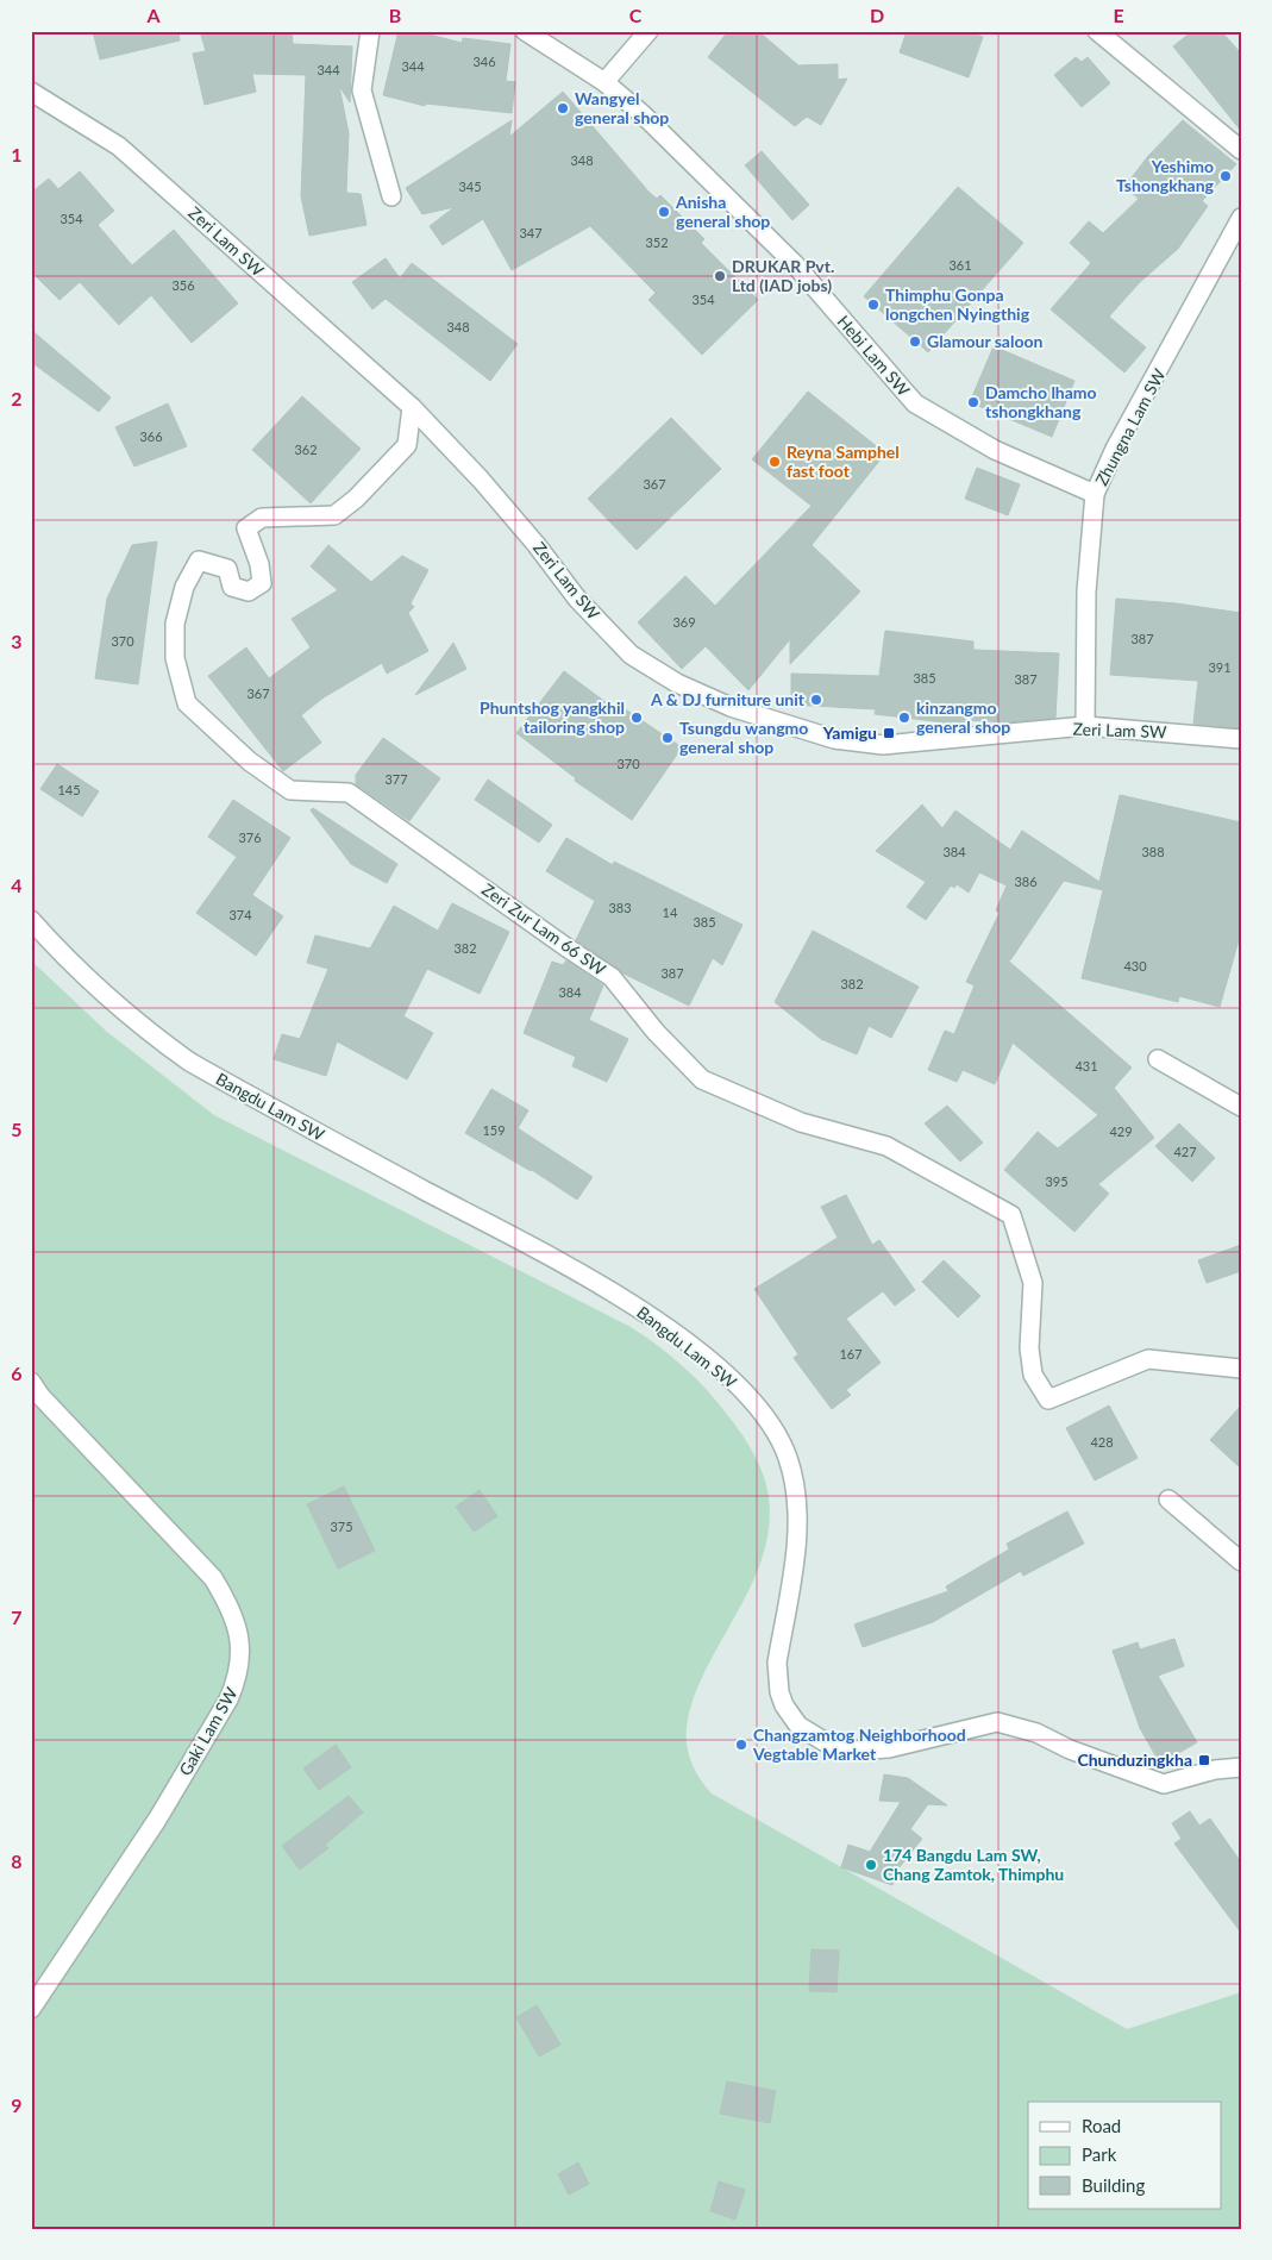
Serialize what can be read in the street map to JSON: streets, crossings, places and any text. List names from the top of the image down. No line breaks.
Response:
{"streets":{"street":["Zeri Lam SW","Hebi Lam SW","Zhungna Lam SW","Zeri Zur Lam 66 SW","Bangdu Lam SW","Gaki Lam SW"]},"crossings":[["Zeri Lam SW","Zhungna Lam SW"],["Zeri Lam SW","Zeri Zur Lam 66 SW"],["Hebi Lam SW","Zhungna Lam SW"]],"places":{"other":["Wangyel general shop","Yeshimo Tshongkhang","Anisha general shop","DRUKAR Pvt. Ltd (IAD jobs)","Thimphu Gonpa longchen Nyingthig","Glamour saloon","Damcho lhamo tshongkhang","Reyna Samphel fast foot","A & DJ furniture unit","Phuntshog yangkhil tailoring shop","kinzangmo general shop","Tsungdu wangmo general shop","Changzamtog Neighborhood Vegtable Market","174 Bangdu Lam SW, Chang Zamtok, Thimphu"],"transit":["Yamigu","Chunduzingkha"]},"house_numbers":["346","344","344","348","345","354","347","352","361","356","354","348","366","362","367","369","387","370","391","385","387","367","370","377","145","376","384","388","386","383","14","374","385","382","430","387","382","384","431","159","429","427","395","167","428","375"],"legend":["Road","Park","Building"],"grid":{"columns":["A","B","C","D","E"],"rows":["1","2","3","4","5","6","7","8","9"]}}
